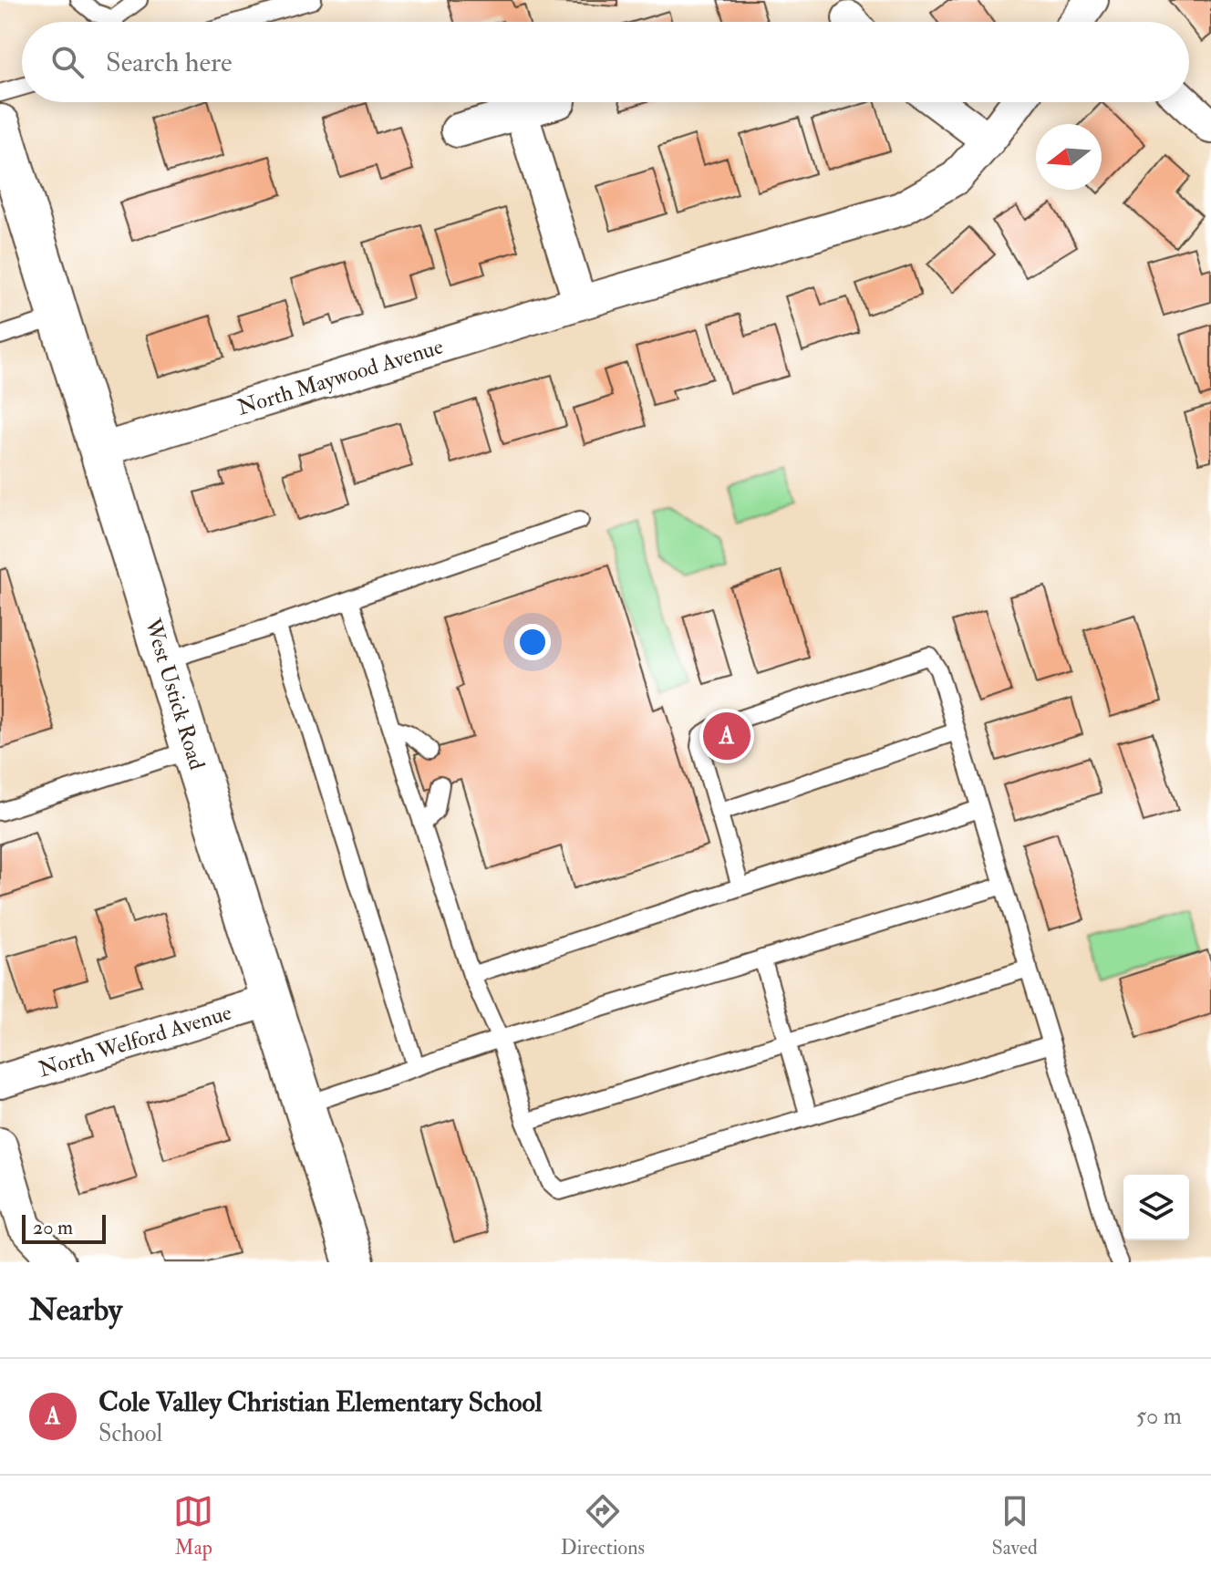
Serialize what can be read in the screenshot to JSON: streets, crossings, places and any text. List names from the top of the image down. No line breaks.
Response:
{"streets":{"main road":["West Ustick Road"],"street":["North Maywood Avenue","North Welford Avenue"]},"crossings":[["North Maywood Avenue","West Ustick Road"],["West Ustick Road","North Welford Avenue"]],"scale_bar":"20 m","north":"left","page":{"search":"Search here","pins":"A","scale":"20 m","heading":"Nearby","list":[{"mark":"A","name":"Cole Valley Christian Elementary School","note":"School","value":"50 m"}],"nav":["Map","Directions","Saved"]}}
